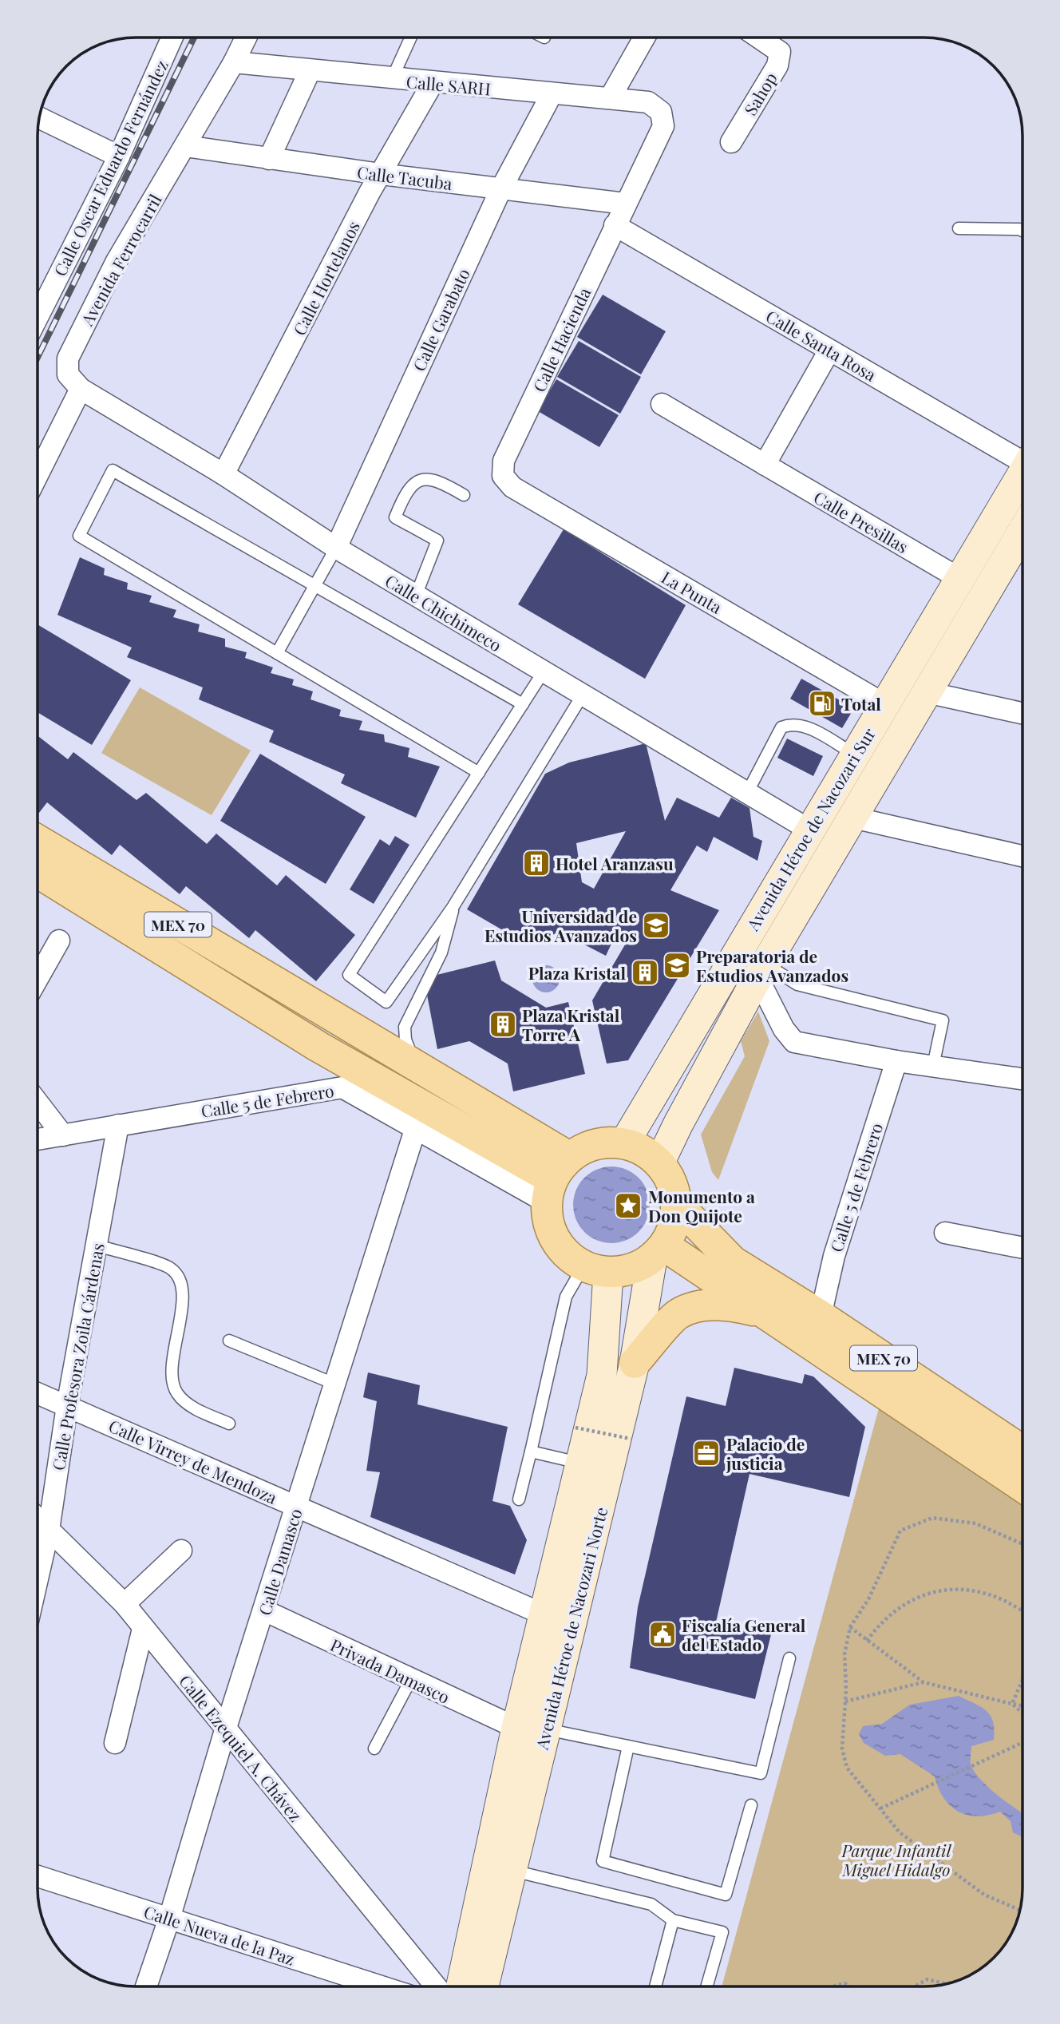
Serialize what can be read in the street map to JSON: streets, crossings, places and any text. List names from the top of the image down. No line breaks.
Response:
{"streets":{"main road":["Avenida Héroe de Nacozari Sur","MEX 70","Avenida Héroe de Nacozari Norte"],"street":["Calle SARH","Sahop","Calle Oscar Eduardo Fernández","Calle Tacuba","Avenida Ferrocarril","Calle Hortelanos","Calle Garabato","Calle Hacienda","Calle Santa Rosa","Calle Presillas","La Punta","Calle Chichimeco","Calle 5 de Febrero","Calle Profesora Zoila Cárdenas","Calle Virrey de Mendoza","Calle Damasco","Privada Damasco","Calle Ezequiel A. Chávez","Calle Nueva de la Paz"]},"crossings":[["Calle SARH","Avenida Ferrocarril"],["Calle SARH","Calle Hortelanos"],["Calle SARH","Calle Garabato"],["Calle SARH","Calle Hacienda"],["Calle Tacuba","Avenida Ferrocarril"],["Calle Tacuba","Calle Hortelanos"],["Calle Tacuba","Calle Garabato"],["Calle Tacuba","Calle Hacienda"],["Avenida Ferrocarril","Calle Chichimeco"],["Calle Hortelanos","Calle Chichimeco"],["Calle Garabato","Calle Chichimeco"],["Calle Hacienda","Calle Santa Rosa"],["Calle Hacienda","La Punta"],["Calle Presillas","Avenida Héroe de Nacozari Sur"],["La Punta","Avenida Héroe de Nacozari Sur"],["Calle Chichimeco","Avenida Héroe de Nacozari Sur"],["Avenida Héroe de Nacozari Sur","MEX 70"],["Avenida Héroe de Nacozari Sur","Calle 5 de Febrero"],["Avenida Héroe de Nacozari Sur","Avenida Héroe de Nacozari Norte"],["MEX 70","Calle 5 de Febrero"],["MEX 70","Avenida Héroe de Nacozari Norte"],["Calle 5 de Febrero","Calle Profesora Zoila Cárdenas"],["Calle 5 de Febrero","Calle Damasco"],["Calle 5 de Febrero","Avenida Héroe de Nacozari Norte"],["Calle Profesora Zoila Cárdenas","Calle Virrey de Mendoza"],["Calle Profesora Zoila Cárdenas","Calle Ezequiel A. Chávez"],["Calle Virrey de Mendoza","Calle Damasco"],["Calle Virrey de Mendoza","Avenida Héroe de Nacozari Norte"],["Calle Damasco","Privada Damasco"],["Calle Damasco","Calle Ezequiel A. Chávez"],["Calle Damasco","Calle Nueva de la Paz"],["Avenida Héroe de Nacozari Norte","Privada Damasco"]],"parks":["Parque Infantil Miguel Hidalgo"],"places":{"fuel station":["Total"],"building":["Hotel Aranzasu","Plaza Kristal","Plaza Kristal Torre A"],"school or university":["Universidad de Estudios Avanzados","Preparatoria de Estudios Avanzados"],"place":["Monumento a Don Quijote"],"office":["Palacio de justicia"],"public building":["Fiscalía General del Estado"]}}
